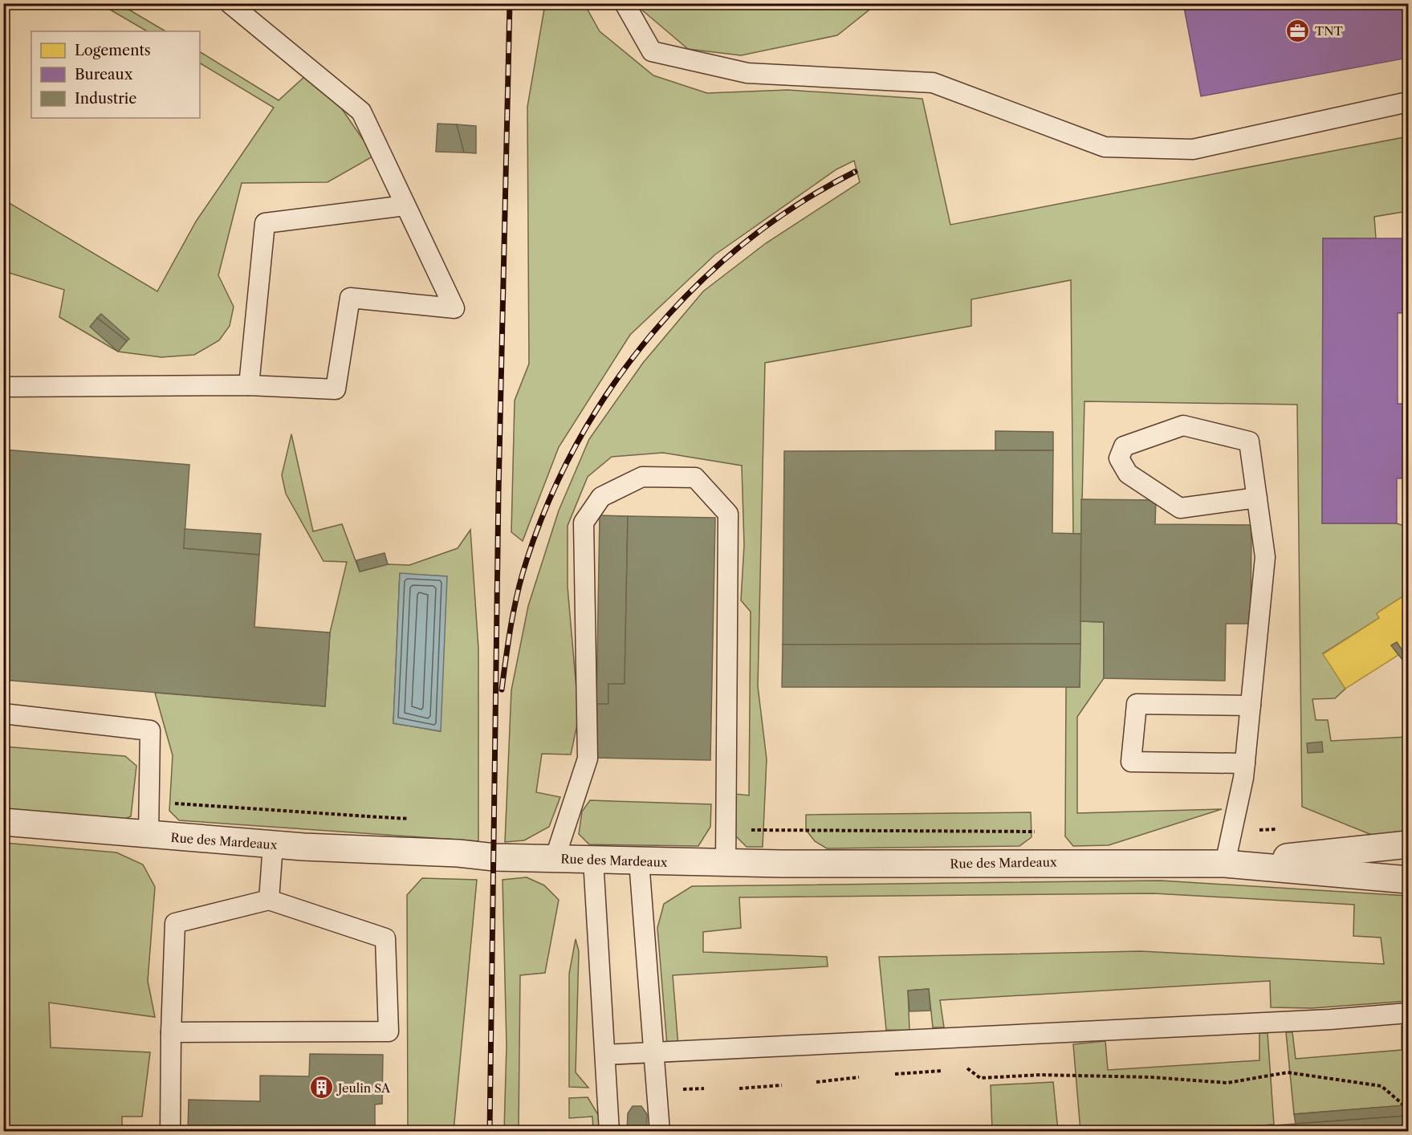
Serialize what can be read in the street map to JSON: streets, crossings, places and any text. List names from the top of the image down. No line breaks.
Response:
{"streets":{"street":["Rue des Mardeaux"]},"places":{"office":["TNT"],"building":["Jeulin SA"]},"legend":["Logements","Bureaux","Industrie"]}
